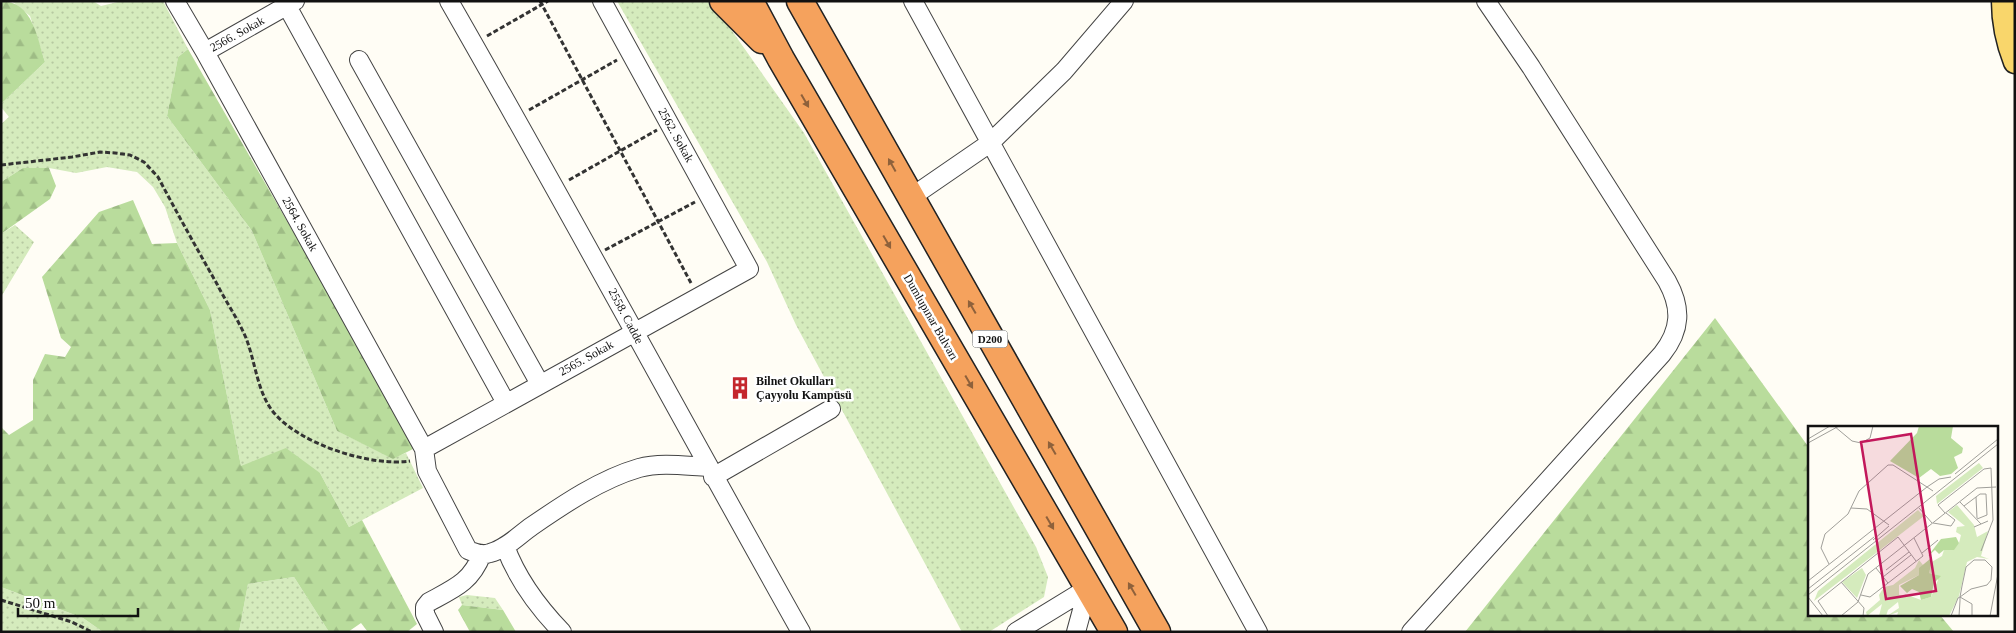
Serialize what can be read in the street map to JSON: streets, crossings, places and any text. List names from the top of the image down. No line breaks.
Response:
{"streets":{"highway":["Dumlupınar Bulvarı","D200"],"street":["2566. Sokak","2562. Sokak","2564. Sokak","2558. Cadde","2565. Sokak"]},"crossings":[["2566. Sokak","2564. Sokak"],["2562. Sokak","2565. Sokak"],["2564. Sokak","2565. Sokak"],["2558. Cadde","2565. Sokak"]],"places":{"building":["Bilnet Okulları Çayyolu Kampüsü"]},"scale_bar":"50 m"}
